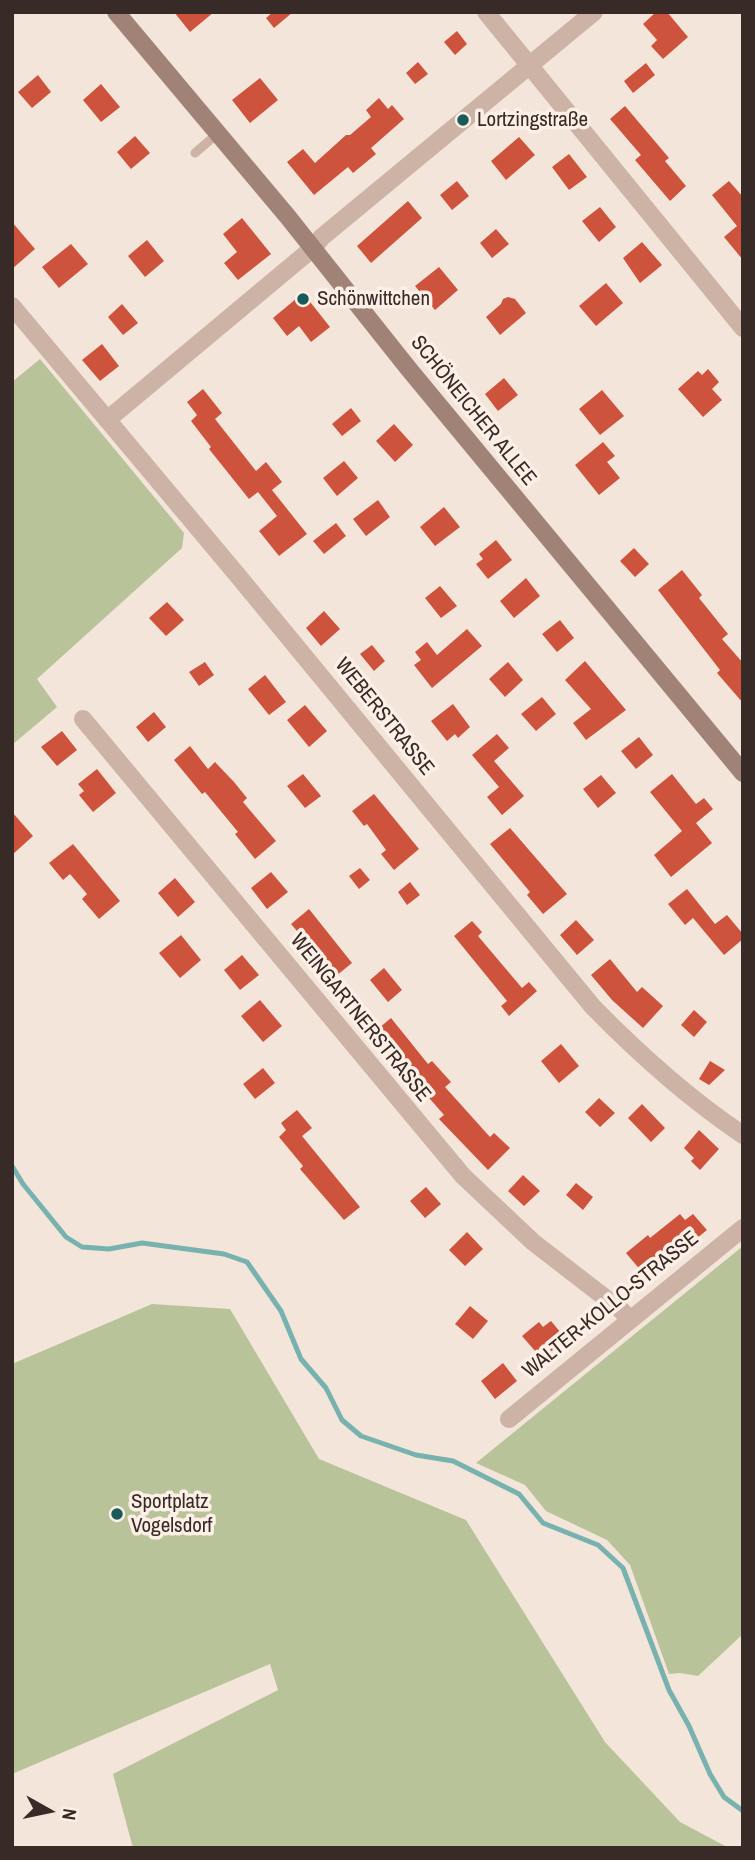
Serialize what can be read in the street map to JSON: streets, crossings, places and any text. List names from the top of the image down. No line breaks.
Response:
{"streets":{"street":["SCHÖNEICHER ALLEE","WEBERSTRASSE","WEINGARTNERSTRASSE","WALTER-KOLLO-STRASSE"]},"crossings":[["WEINGARTNERSTRASSE","WALTER-KOLLO-STRASSE"]],"places":["Lortzingstraße","Schönwittchen","Sportplatz Vogelsdorf"],"north":"right"}
